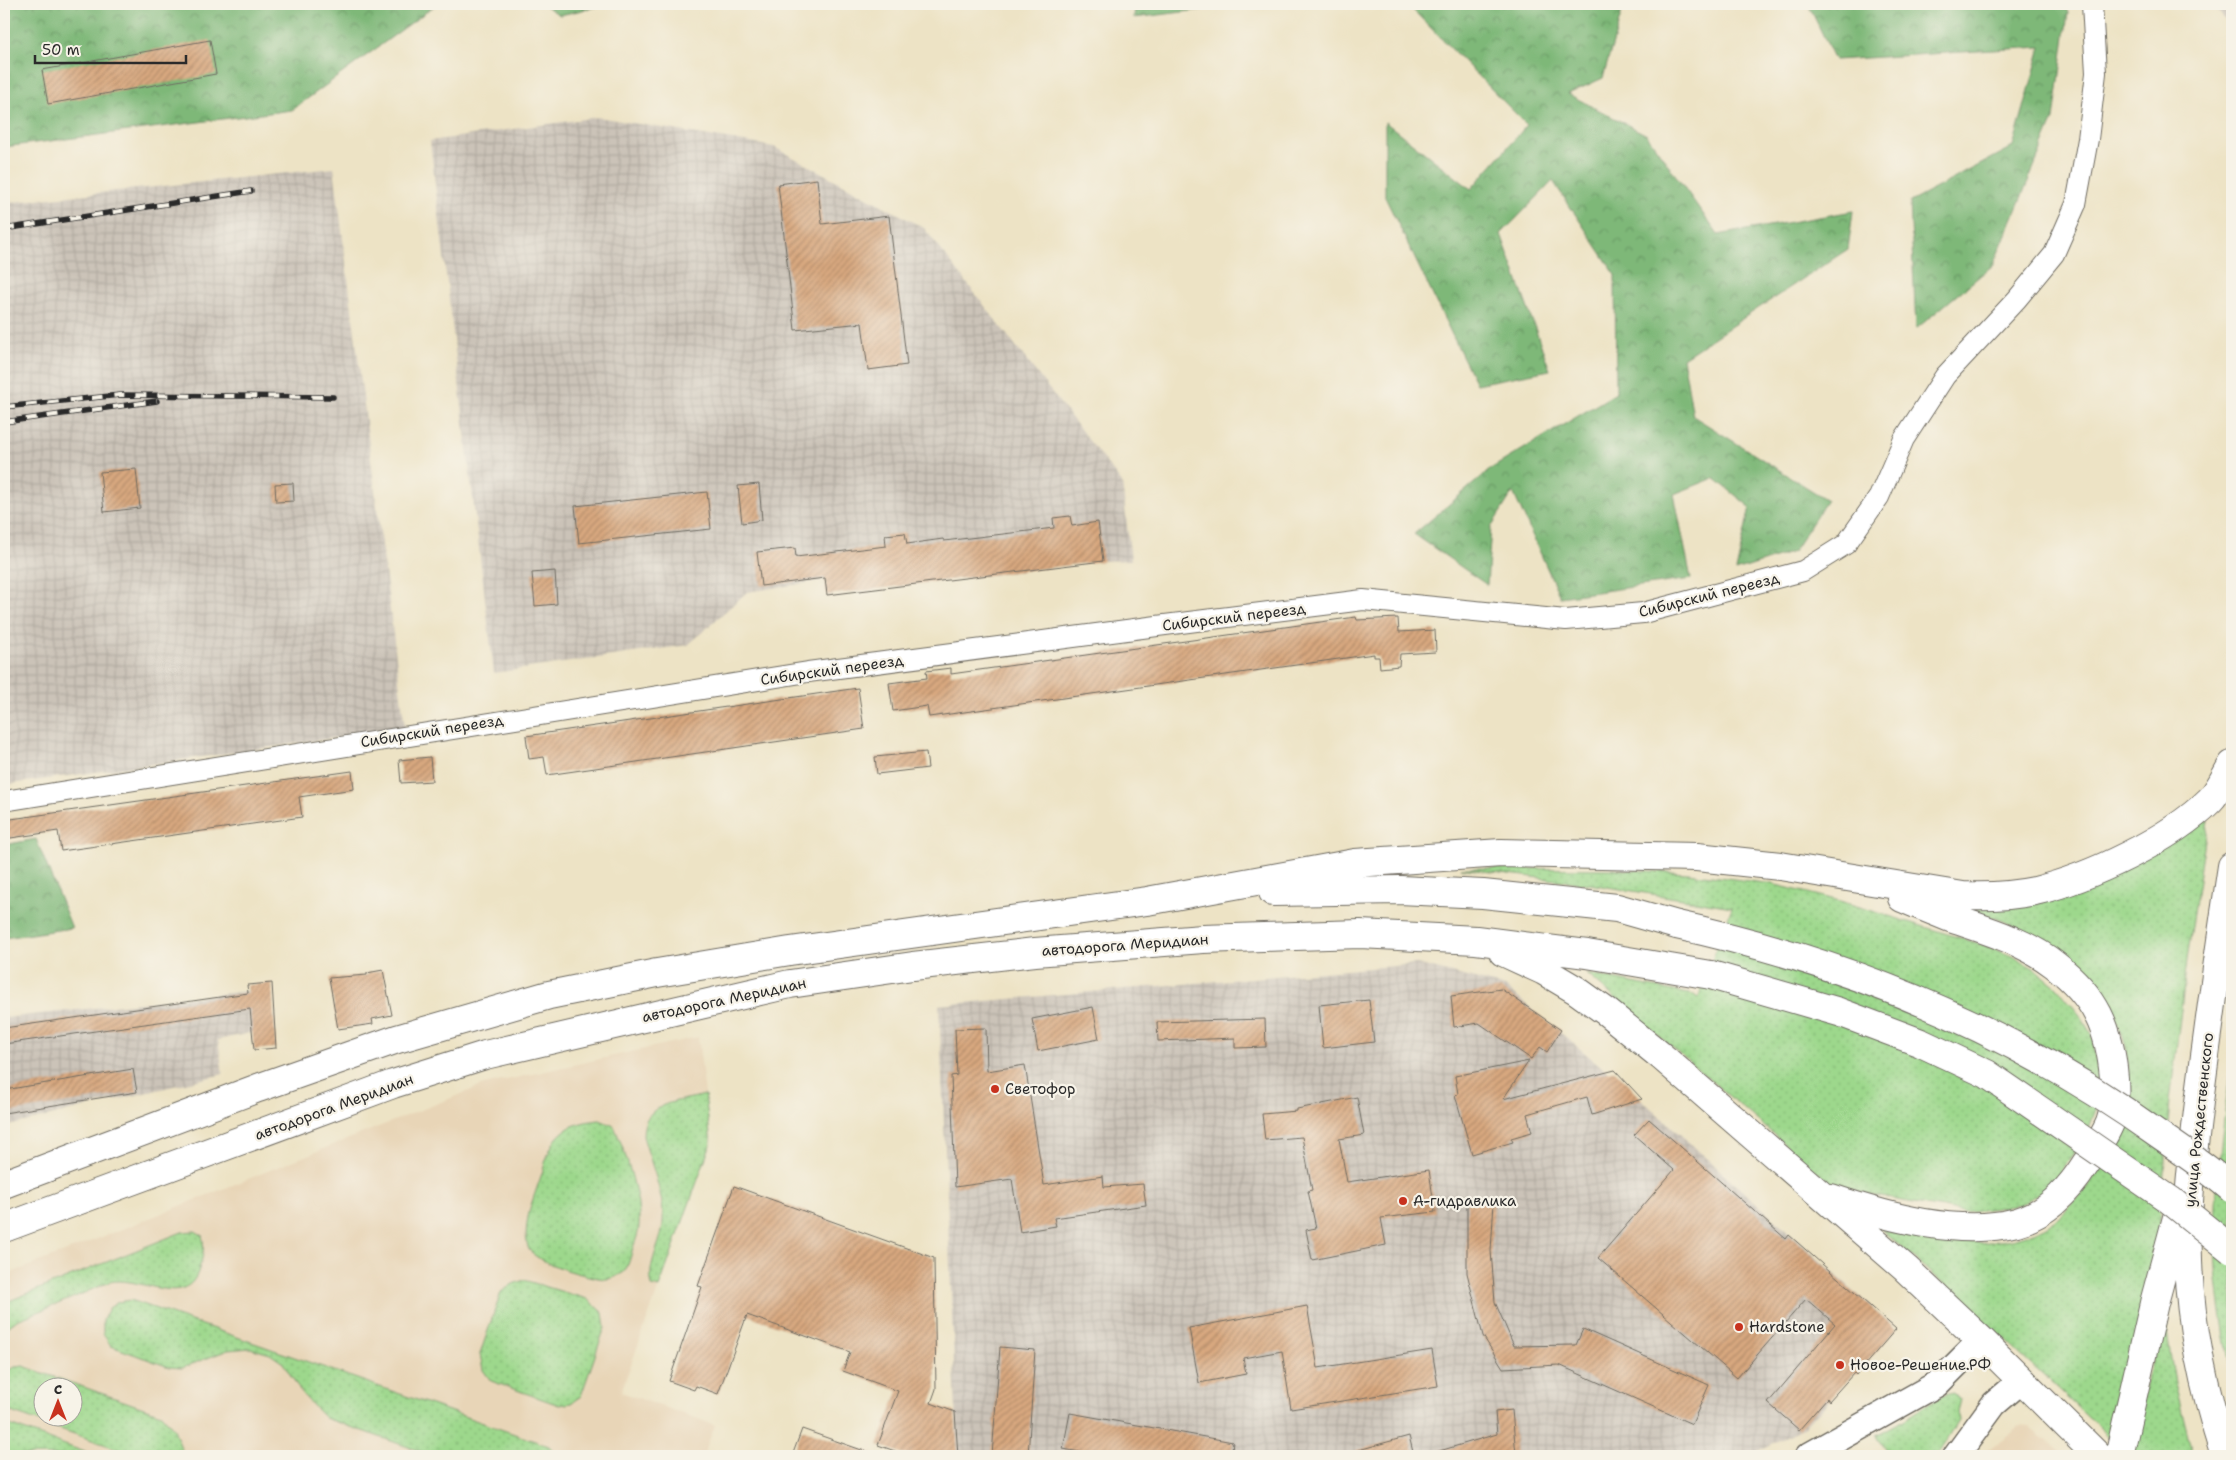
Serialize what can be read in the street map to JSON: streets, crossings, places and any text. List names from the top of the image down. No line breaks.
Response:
{"streets":{"main road":["автодорога Меридиан","улица Рождественского"],"street":["Сибирский переезд"]},"places":["Светофор","А-гидравлика","Hardstone","Новое-Решение.РФ"],"scale_bar":"50 m","north":"top"}
